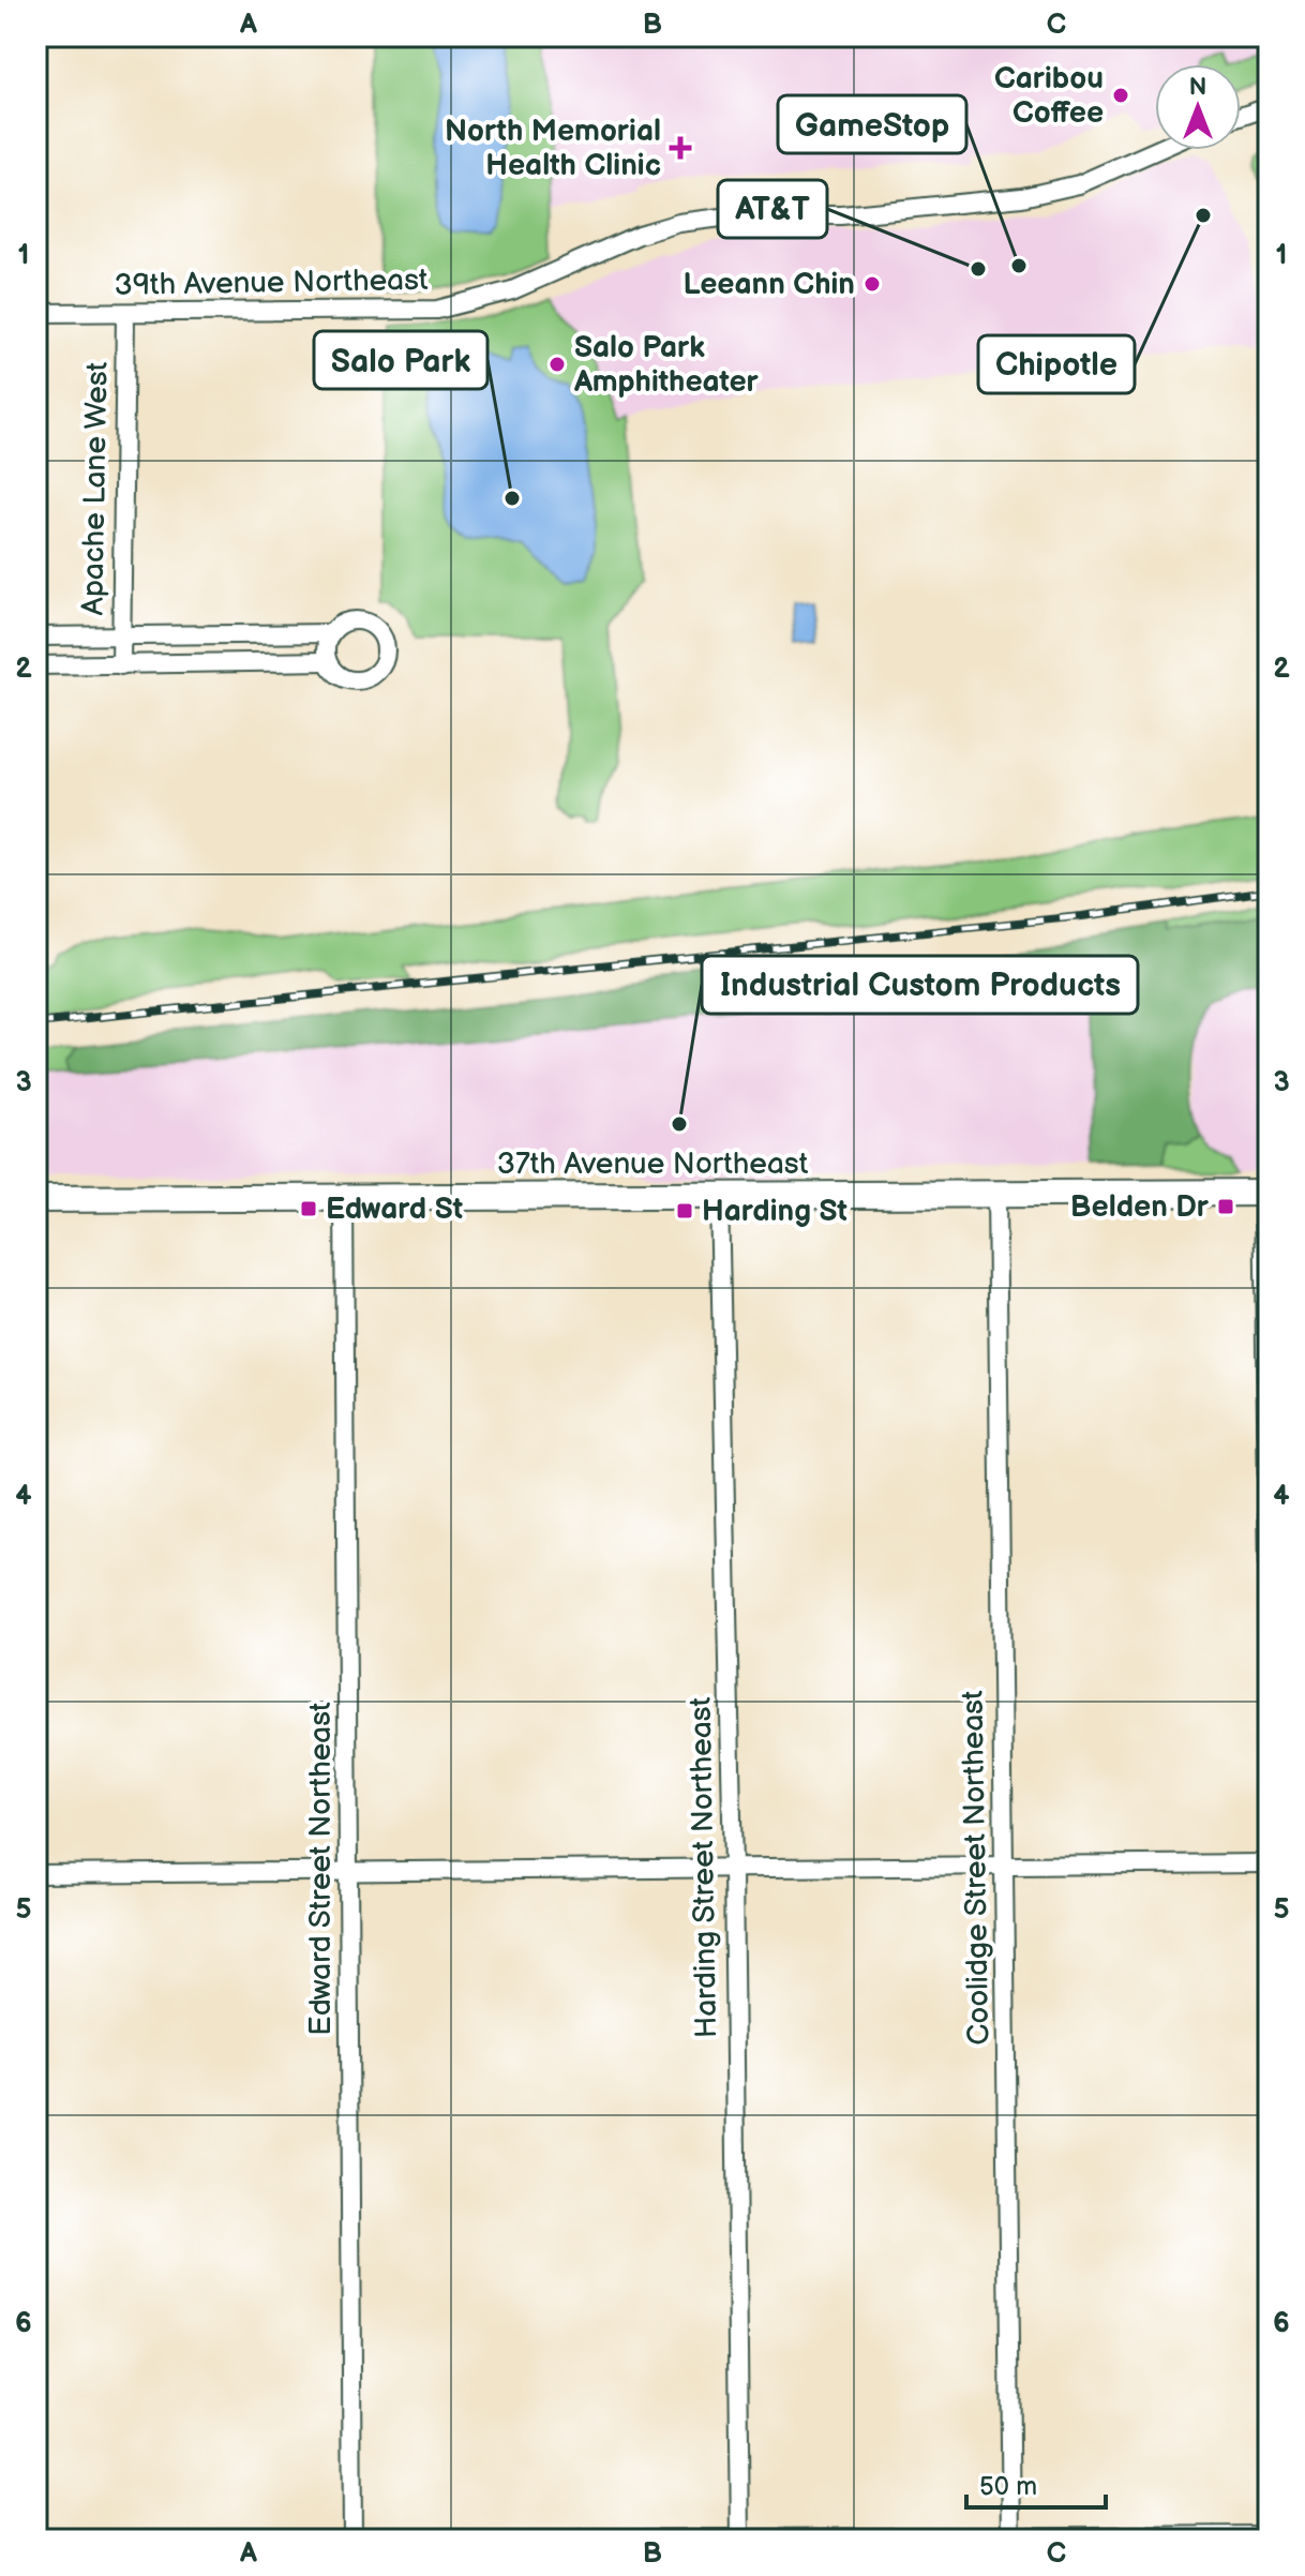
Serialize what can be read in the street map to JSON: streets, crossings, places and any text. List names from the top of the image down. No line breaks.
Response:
{"streets":{"street":["39th Avenue Northeast","Apache Lane West","37th Avenue Northeast","Harding Street Northeast","Coolidge Street Northeast","Edward Street Northeast"]},"crossings":[["39th Avenue Northeast","Apache Lane West"],["37th Avenue Northeast","Harding Street Northeast"],["37th Avenue Northeast","Coolidge Street Northeast"],["37th Avenue Northeast","Edward Street Northeast"]],"places":{"other":["Caribou Coffee","Chipotle","GameStop","AT&T","Leeann Chin","Salo Park Amphitheater","Salo Park","Industrial Custom Products"],"health":["North Memorial Health Clinic"],"transit":["Belden Dr","Edward St","Harding St"]},"scale_bar":"50 m","north":"top","grid":{"columns":["A","B","C"],"rows":["1","2","3","4","5","6"]}}
